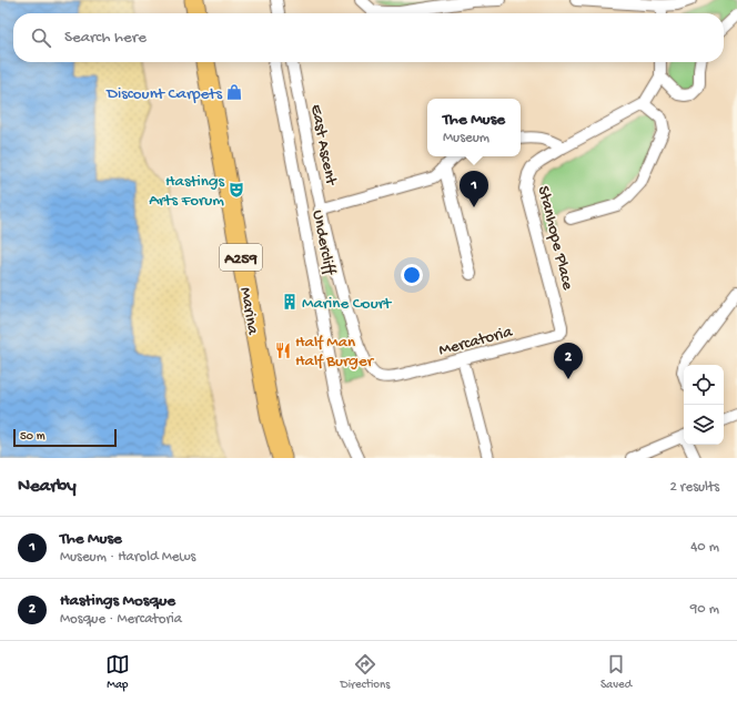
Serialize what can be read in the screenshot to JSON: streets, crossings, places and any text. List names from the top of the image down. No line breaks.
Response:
{"streets":{"highway":["A259","Marina"],"street":["East Ascent","Stanhope Place","Undercliff","Mercatoria"]},"crossings":[["East Ascent","Mercatoria"],["Stanhope Place","Mercatoria"]],"places":{"shop":["Discount Carpets"],"theatre":["Hastings Arts Forum"],"building":["Marine Court"],"restaurant":["Half Man Half Burger"]},"scale_bar":"50 m","page":{"search":"Search here","popup":["The Muse","Museum"],"pins":["1","2"],"scale":"50 m","heading":["Nearby","2 results"],"list":[{"mark":"1","name":"The Muse","note":"Museum · Harold Mews","value":"40 m"},{"mark":"2","name":"Hastings Mosque","note":"Mosque · Mercatoria","value":"90 m"}],"nav":["Map","Directions","Saved"]}}
